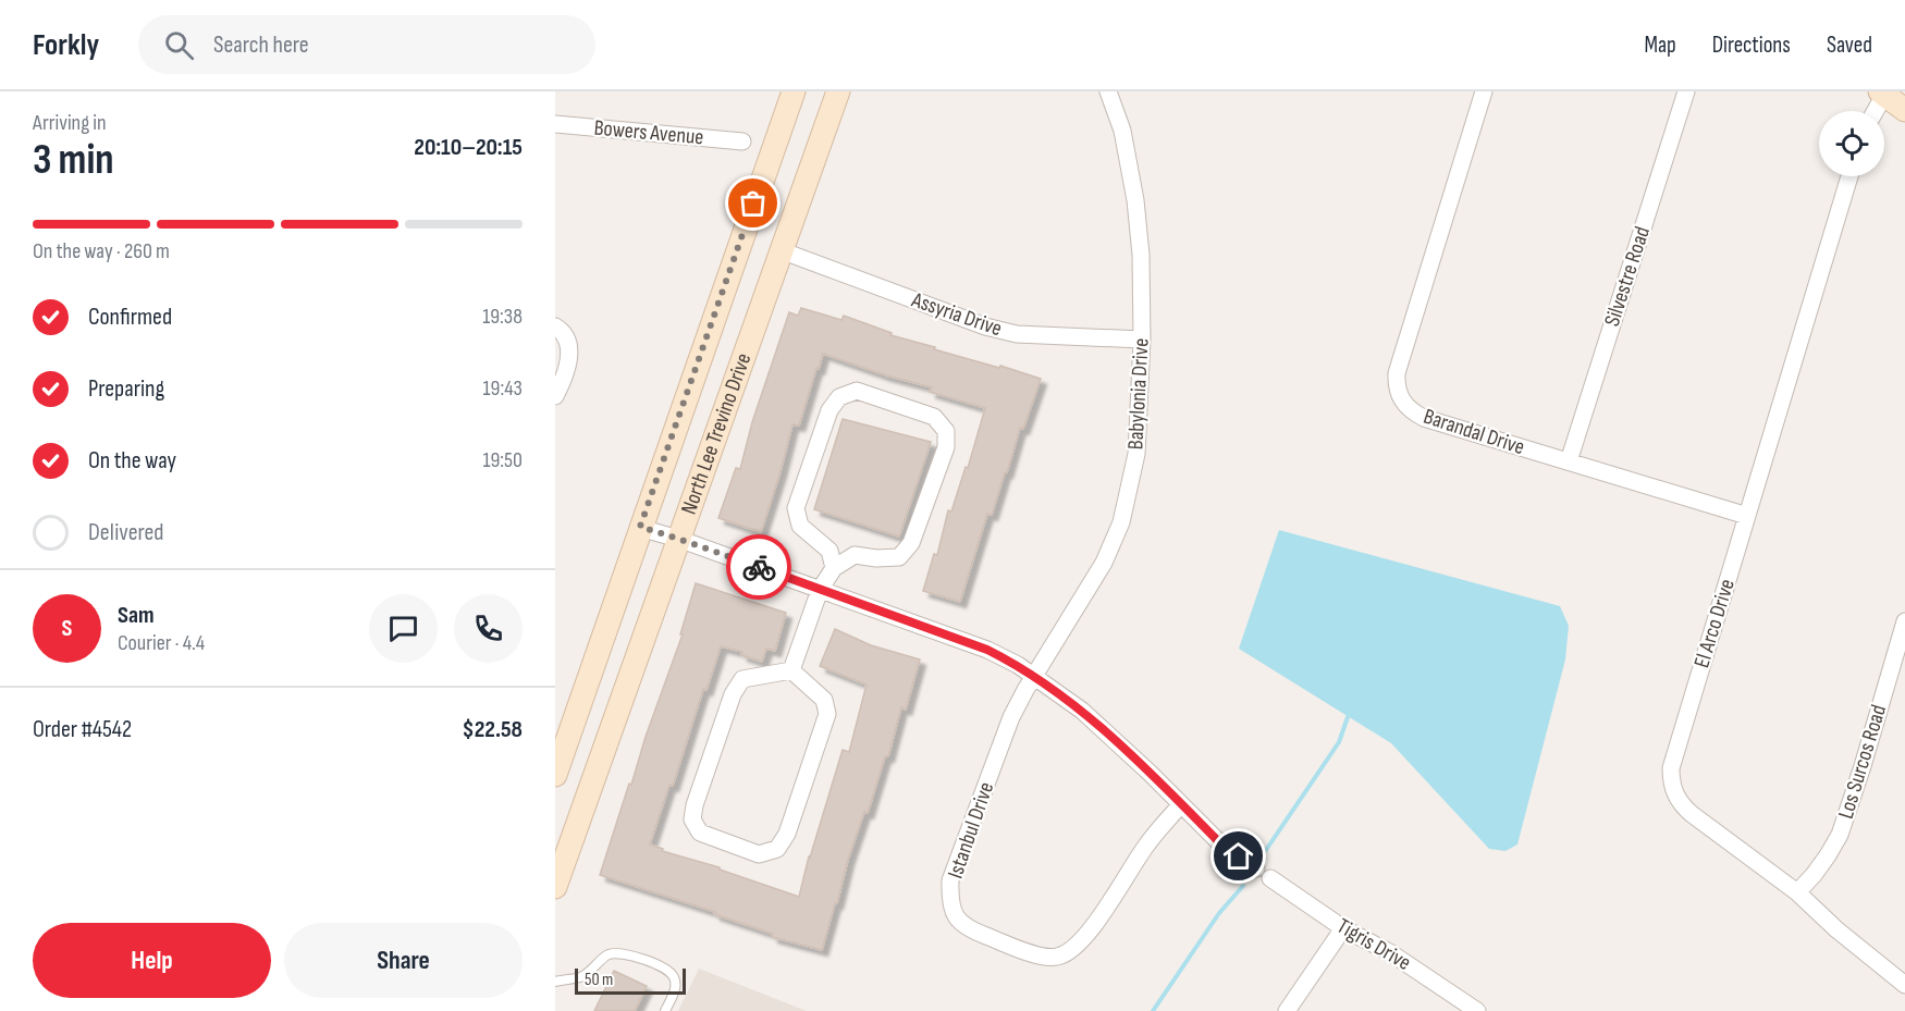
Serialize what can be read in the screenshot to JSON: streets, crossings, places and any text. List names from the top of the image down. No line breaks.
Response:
{"streets":{"main road":["North Lee Trevino Drive"],"street":["Bowers Avenue","Silvestre Road","Assyria Drive","Babylonia Drive","Barandal Drive","El Arco Drive","Los Surcos Road","Istanbul Drive","Tigris Drive"]},"crossings":[["Silvestre Road","Barandal Drive"],["Assyria Drive","Babylonia Drive"],["Assyria Drive","North Lee Trevino Drive"],["Babylonia Drive","Istanbul Drive"],["Barandal Drive","El Arco Drive"],["El Arco Drive","Los Surcos Road"]],"scale_bar":"50 m","page":{"header":"Forkly","search":"Search here","nav":["Map","Directions","Saved"],"heading":["3 min","Arriving in","20:10–20:15"],"panel":["Sam","Courier · 4.4","Order #4542","$22.58"],"bar":"On the way · 260 m","list":[["Confirmed","19:38"],["Preparing","19:43"],["On the way","19:50"],"Delivered"],"round":"S","buttons":["Help","Share"],"scale":"50 m"}}
